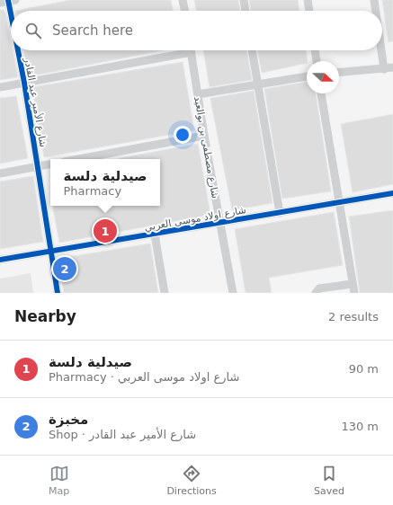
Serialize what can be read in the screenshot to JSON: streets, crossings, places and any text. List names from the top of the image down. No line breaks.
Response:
{"streets":{"street":["شارع الأمير عبد القادر","شارع مصطفى بن بوالعيد","شارع اولاد موسى العربي"]},"crossings":[["شارع الأمير عبد القادر","شارع اولاد موسى العربي"],["شارع مصطفى بن بوالعيد","شارع اولاد موسى العربي"]],"north":"right","page":{"search":"Search here","popup":["صيدلية دلسة","Pharmacy"],"pins":["1","2"],"heading":["Nearby","2 results"],"list":[{"mark":"1","name":"صيدلية دلسة","note":"Pharmacy · شارع اولاد موسى العربي","value":"90 m"},{"mark":"2","name":"مخبزة","note":"Shop · شارع الأمير عبد القادر","value":"130 m"}],"nav":["Map","Directions","Saved"]}}
